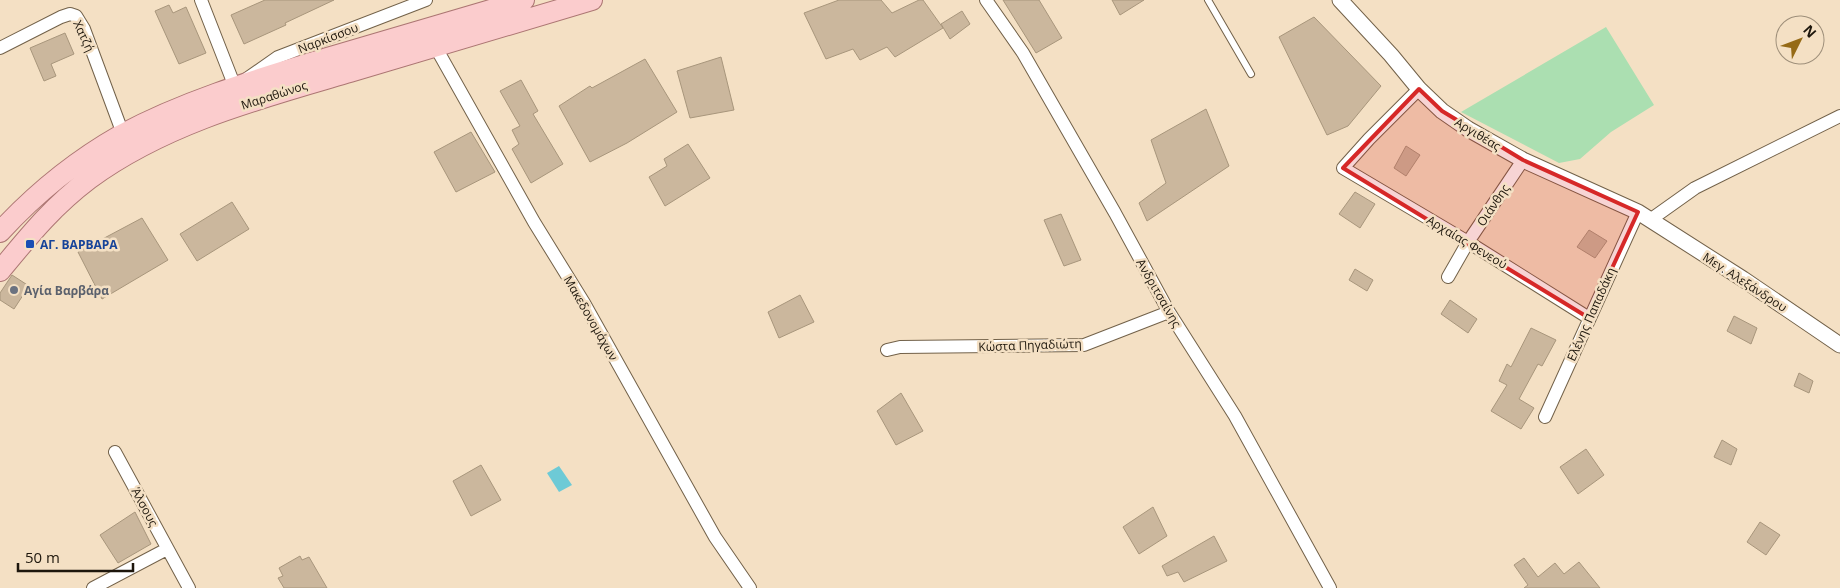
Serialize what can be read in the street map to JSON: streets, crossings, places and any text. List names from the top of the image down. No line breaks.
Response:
{"streets":{"main road":["Μαραθώνος"],"street":["Χατζή","Ναρκίσσου","Αργιθέας","Οιάνθης","Αρχαίας Φενεού","Μεγ. Αλεξάνδρου","Ανδριτσαίνης","Ελένης Παπαδάκη","Μακεδονομάχων","Κώστα Πηγαδιώτη","Άλσους"]},"crossings":[["Χατζή","Μαραθώνος"],["Ναρκίσσου","Μαραθώνος"],["Μαραθώνος","Μακεδονομάχων"],["Αργιθέας","Οιάνθης"],["Αργιθέας","Αρχαίας Φενεού"],["Αργιθέας","Μεγ. Αλεξάνδρου"],["Αργιθέας","Ελένης Παπαδάκη"],["Οιάνθης","Αρχαίας Φενεού"],["Αρχαίας Φενεού","Ελένης Παπαδάκη"],["Μεγ. Αλεξάνδρου","Ελένης Παπαδάκη"],["Ανδριτσαίνης","Κώστα Πηγαδιώτη"]],"places":{"transit":["ΑΓ. ΒΑΡΒΑΡΑ"],"other":["Αγία Βαρβάρα"]},"scale_bar":"50 m","north":"top right"}
